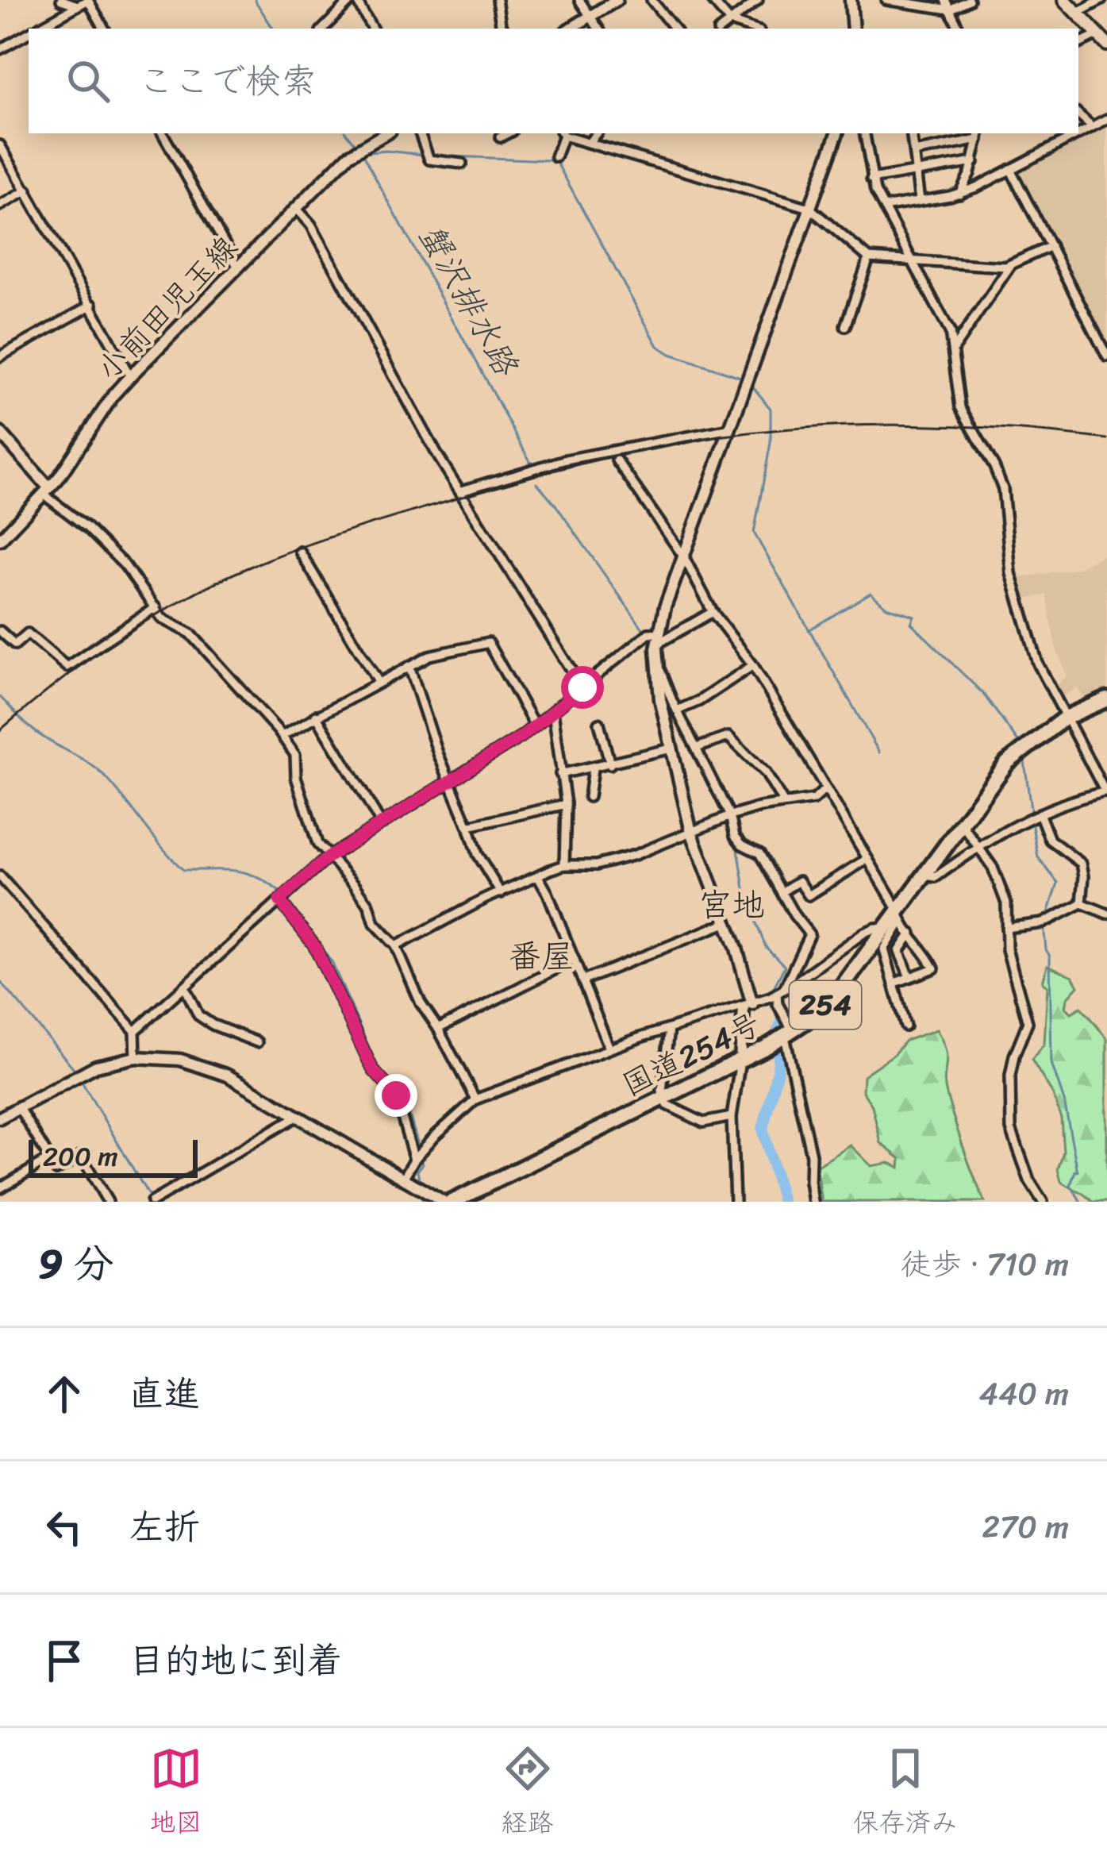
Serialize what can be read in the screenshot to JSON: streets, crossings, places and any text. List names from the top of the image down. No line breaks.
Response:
{"streets":{"highway":["254","国道254号"],"main road":["小前田児玉線"]},"districts":["宮地","番屋"],"water":["蟹沢排水路"],"scale_bar":"200 m","page":{"search":"ここで検索","scale":"200 m","heading":["9 分","徒歩 · 710 m"],"list":[["直進","440 m"],["左折","270 m"],"目的地に到着"],"nav":["地図","経路","保存済み"]}}
